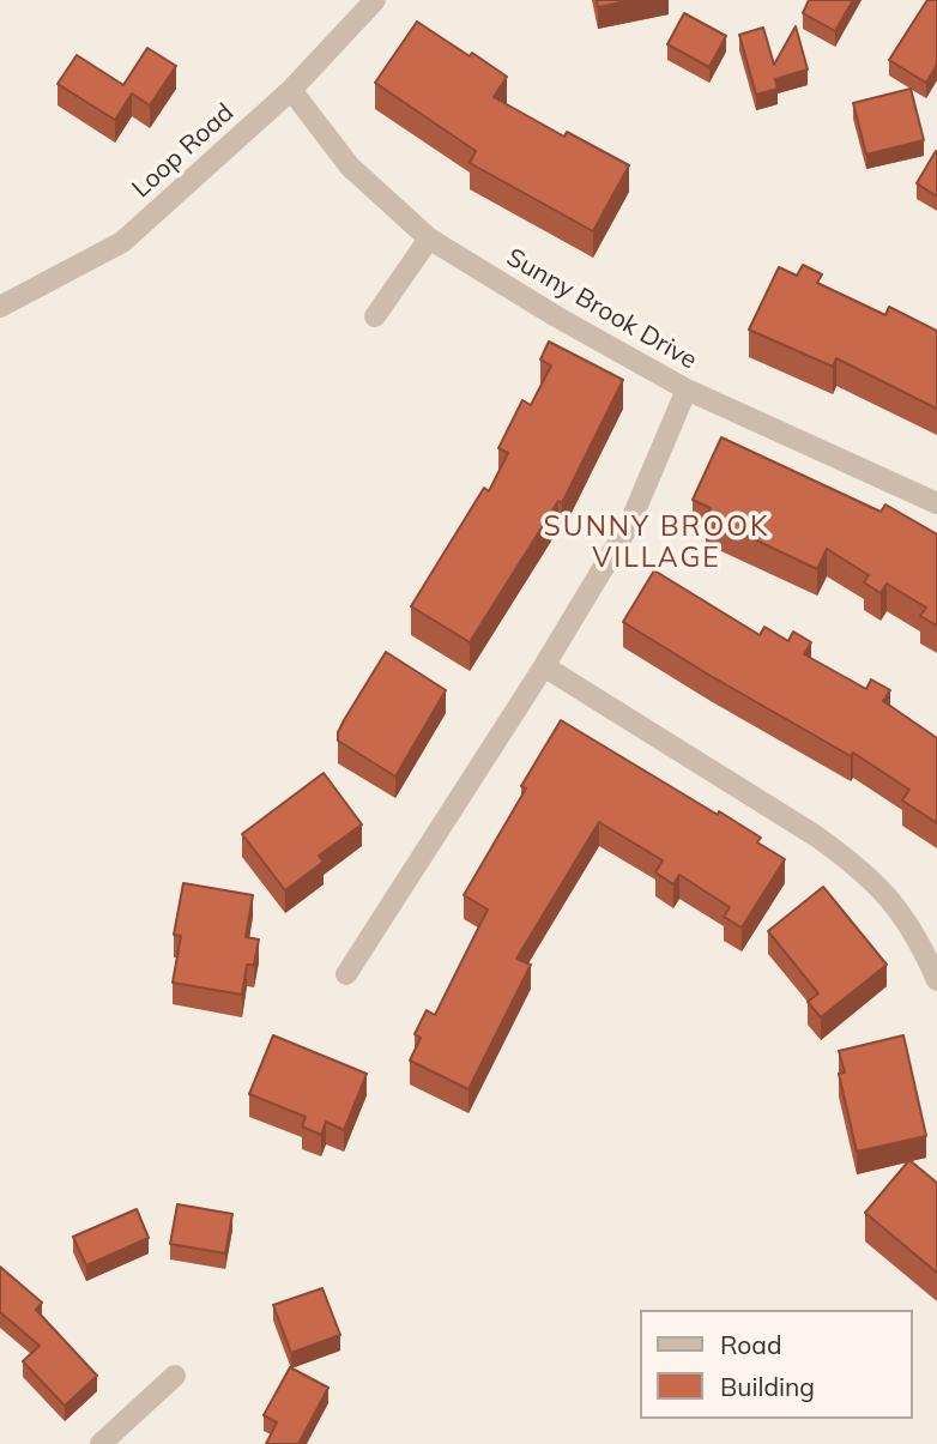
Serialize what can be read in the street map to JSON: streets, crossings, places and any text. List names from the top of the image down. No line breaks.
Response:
{"streets":{"street":["Loop Road","Sunny Brook Drive"]},"crossings":[["Loop Road","Sunny Brook Drive"]],"districts":["SUNNY BROOK VILLAGE"],"legend":["Road","Building"]}
